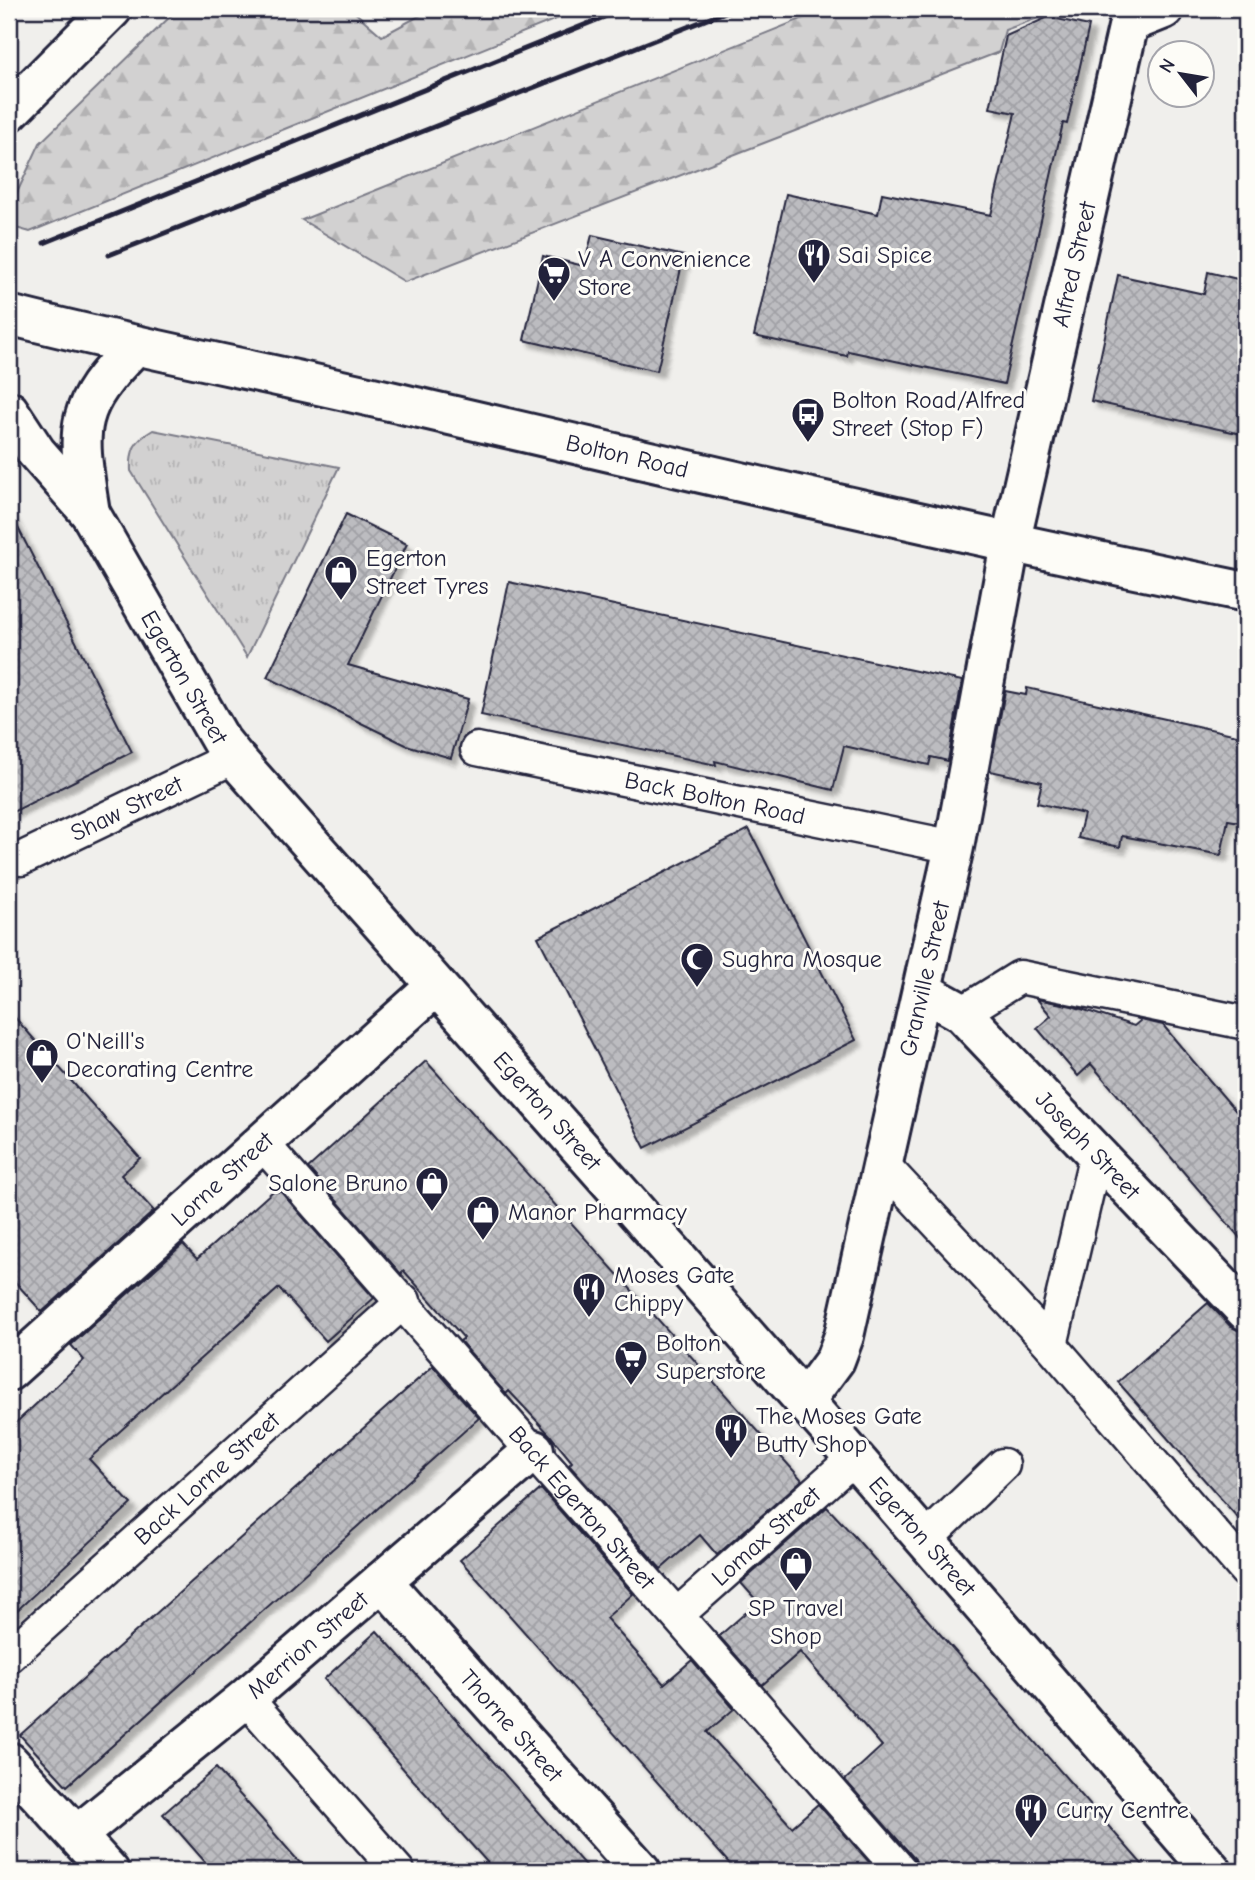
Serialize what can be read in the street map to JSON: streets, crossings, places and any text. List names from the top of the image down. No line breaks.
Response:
{"streets":{"street":["Alfred Street","Bolton Road","Egerton Street","Granville Street","Joseph Street","Lorne Street","Merrion Street","Thorne Street"],"lane":["Back Bolton Road","Shaw Street","Back Lorne Street","Back Egerton Street","Lomax Street"]},"crossings":[["Alfred Street","Bolton Road"],["Alfred Street","Granville Street"],["Bolton Road","Egerton Street"],["Bolton Road","Granville Street"],["Egerton Street","Shaw Street"],["Egerton Street","Granville Street"],["Egerton Street","Lorne Street"],["Egerton Street","Lomax Street"],["Back Bolton Road","Granville Street"],["Granville Street","Joseph Street"],["Lorne Street","Back Egerton Street"],["Back Lorne Street","Back Egerton Street"],["Back Egerton Street","Lomax Street"],["Back Egerton Street","Merrion Street"],["Merrion Street","Thorne Street"]],"places":{"restaurant":["Sai Spice","Moses Gate Chippy","The Moses Gate Butty Shop","Curry Centre"],"supermarket":["V A Convenience Store","Bolton Superstore"],"bus stop":["Bolton Road/Alfred Street (Stop F)"],"shop":["Egerton Street Tyres","O'Neill's Decorating Centre","Salone Bruno","Manor Pharmacy","SP Travel Shop"],"mosque":["Sughra Mosque"]},"north":"top left"}
